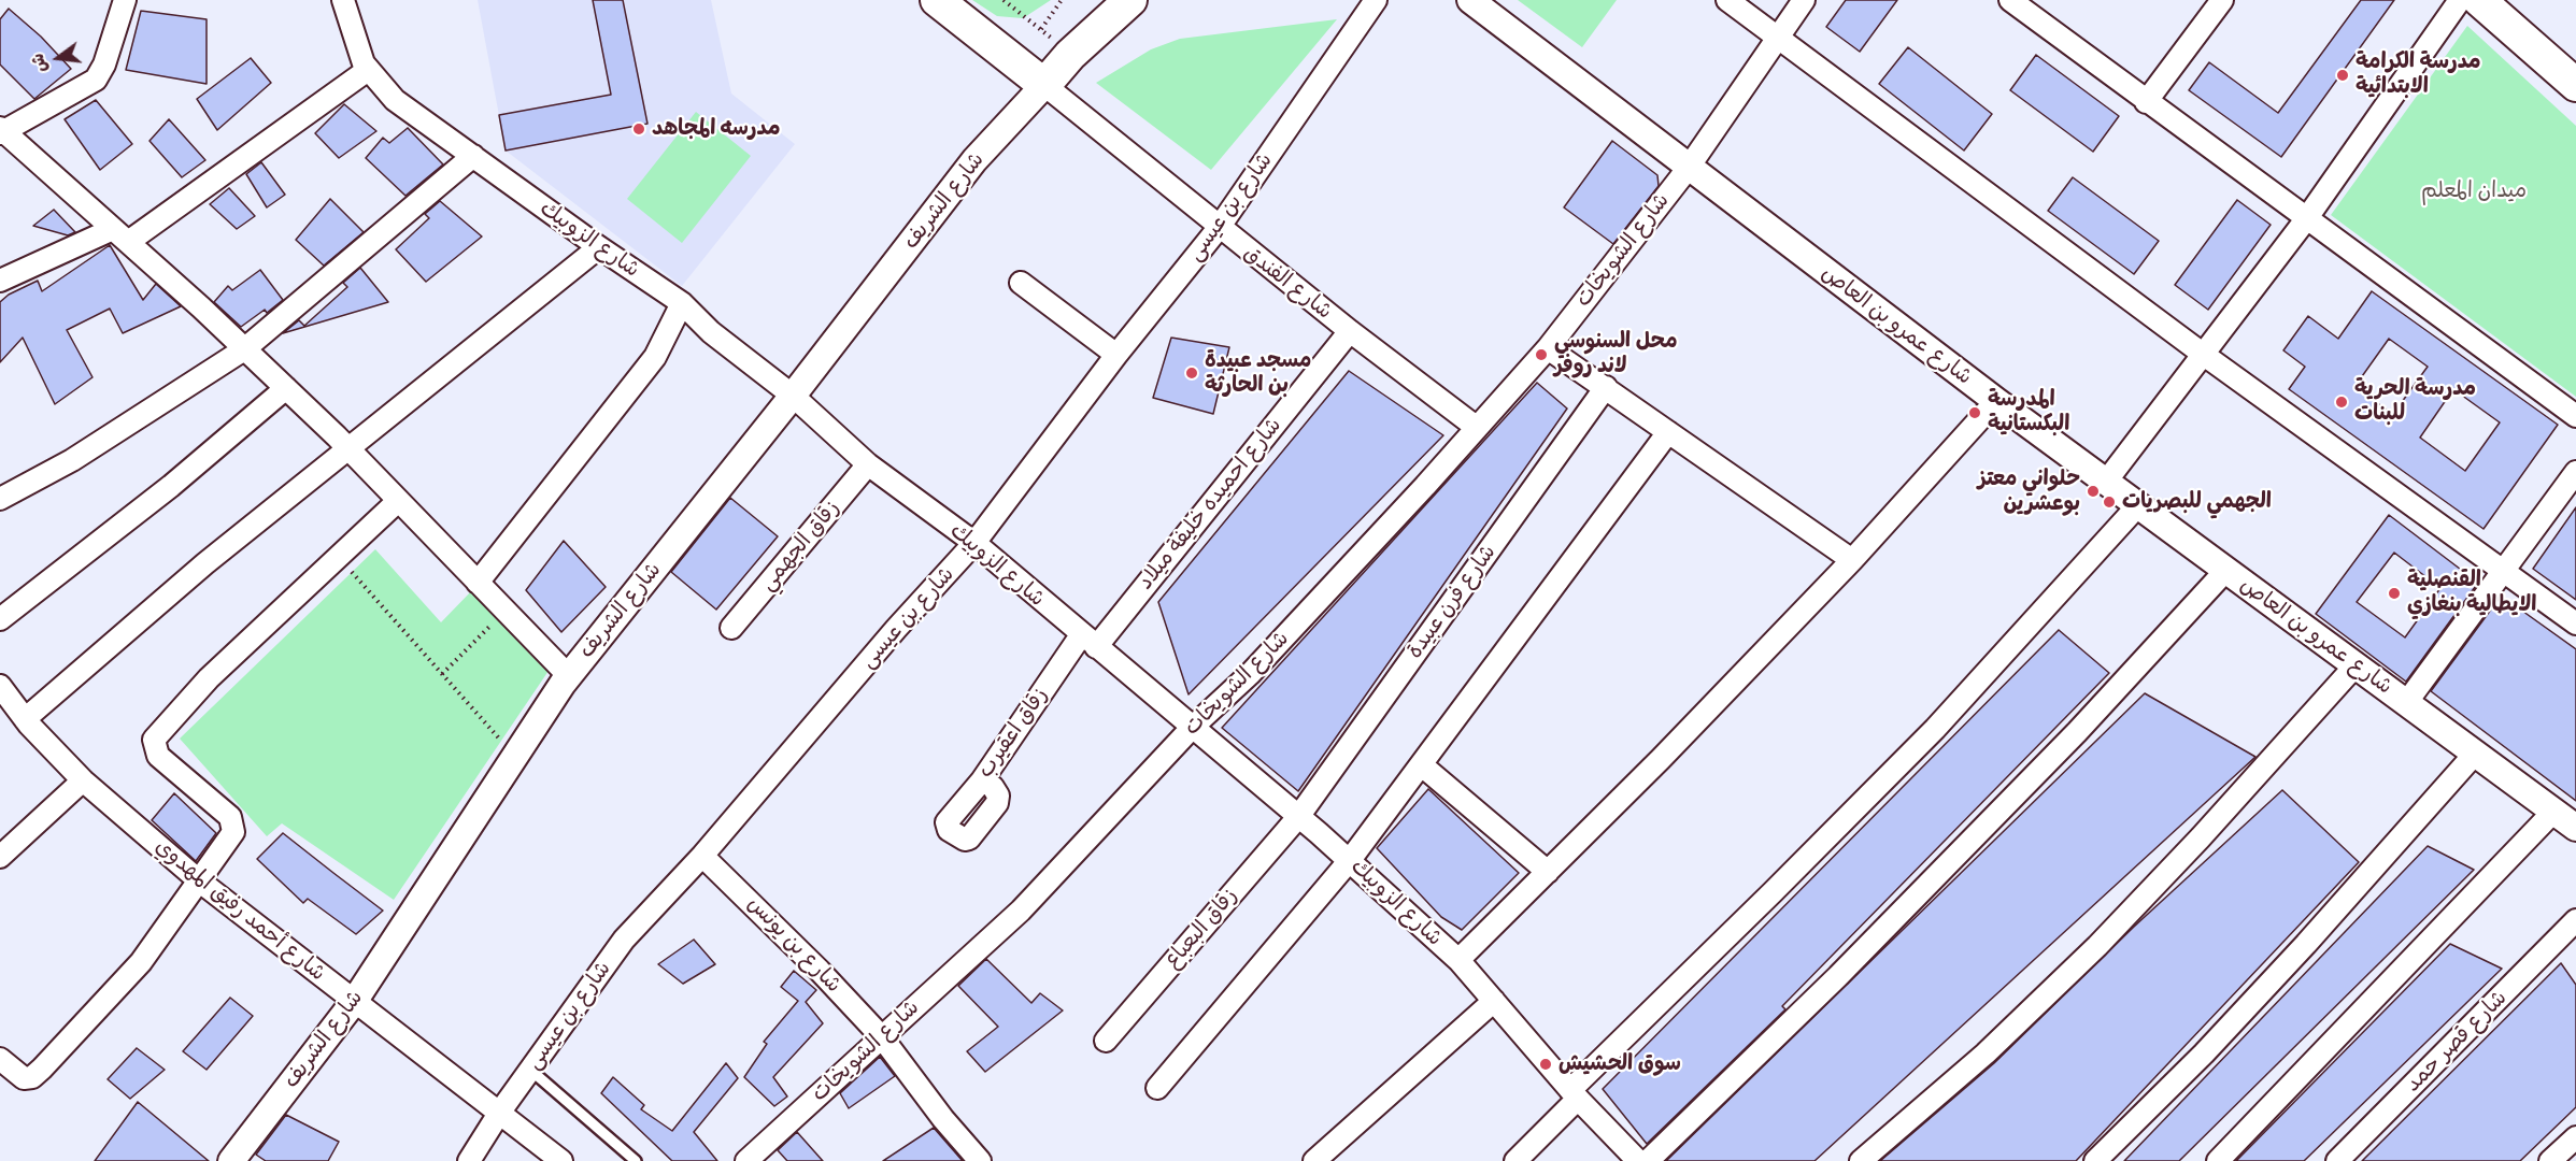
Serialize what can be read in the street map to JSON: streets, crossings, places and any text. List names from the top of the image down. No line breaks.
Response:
{"streets":{"street":["شارع الشريف","شارع بن عيسى","شارع الزوبيك","شارع الشويخات","شارع الفندق","شارع عمرو بن العاص","شارع احميده خليفة ميلاد","زقاق الجهمي","شارع فرن عبيدة","زقاق اعقيرب","شارع أحمد رفيق المهدوي","زقاق البعباع","شارع بن يونس","شارع قصر حمد"]},"crossings":[["شارع الشريف","شارع الزوبيك"],["شارع الشريف","شارع الفندق"],["شارع الشريف","شارع أحمد رفيق المهدوي"],["شارع بن عيسى","شارع الزوبيك"],["شارع بن عيسى","شارع الفندق"],["شارع بن عيسى","شارع أحمد رفيق المهدوي"],["شارع بن عيسى","شارع بن يونس"],["شارع الزوبيك","شارع الشويخات"],["شارع الزوبيك","شارع احميده خليفة ميلاد"],["شارع الزوبيك","زقاق الجهمي"],["شارع الزوبيك","شارع فرن عبيدة"],["شارع الزوبيك","زقاق اعقيرب"],["شارع الزوبيك","زقاق البعباع"],["شارع الشويخات","شارع الفندق"],["شارع الشويخات","شارع عمرو بن العاص"],["شارع الشويخات","شارع بن يونس"],["شارع الفندق","شارع احميده خليفة ميلاد"],["شارع احميده خليفة ميلاد","زقاق اعقيرب"],["شارع فرن عبيدة","زقاق البعباع"]],"parks":["ميدان المعلم"],"places":["مدرسة الكرامة الابتدائية","مدرسه المجاهد","محل السنوسي لاند روفر","مسجد عبيدة بن الحارثة","مدرسة الحرية للبنات","المدرسة البكستانية","حلواني معتز بوعشرين","الجهمي للبصريات","القنصلية الايطالية بنغازي","سوق الحشيش"],"north":"left"}
